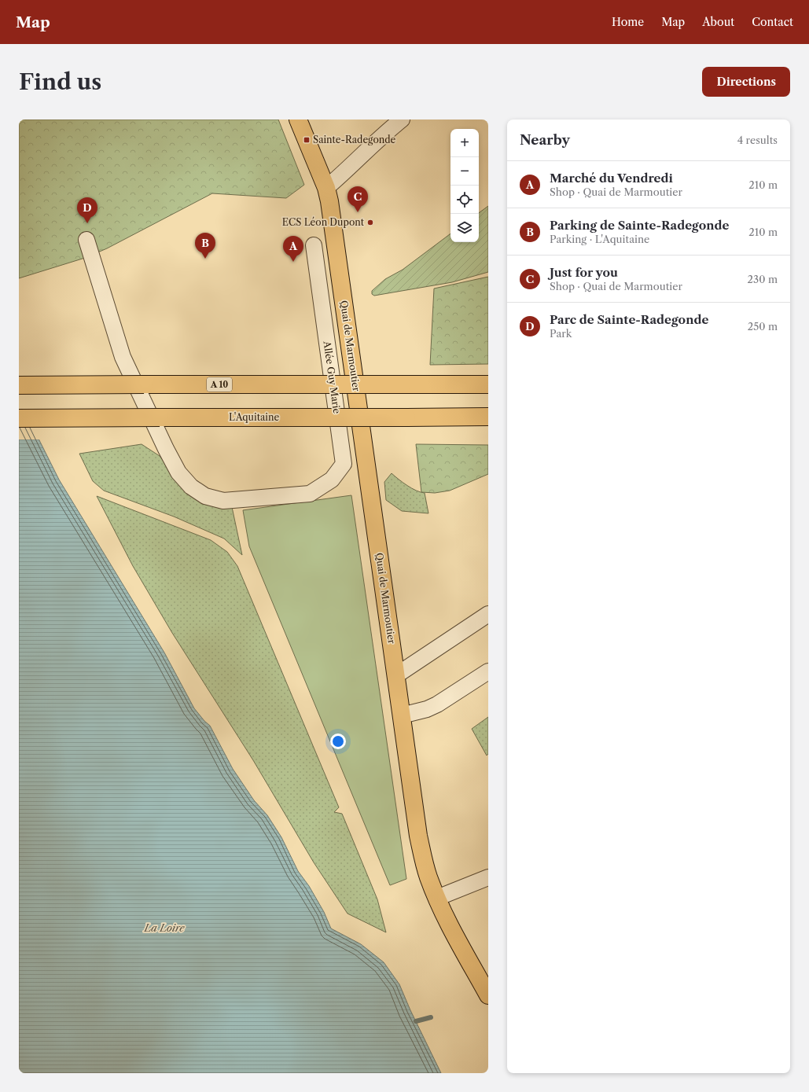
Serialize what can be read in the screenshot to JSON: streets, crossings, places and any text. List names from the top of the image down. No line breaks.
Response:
{"streets":{"main road":["Quai de Marmoutier","A 10","L'Aquitaine"],"street":["Allée Guy Marie"]},"water":["La Loire"],"places":{"transit":["Sainte-Radegonde"],"other":["ECS Léon Dupont"]},"page":{"header":"Map","nav":["Home","Map","About","Contact"],"buttons":"Directions","title":"Find us","heading":["Nearby","4 results"],"map_buttons":["+","−"],"list":[{"mark":"A","name":"Marché du Vendredi","note":"Shop · Quai de Marmoutier","value":"210 m"},{"mark":"B","name":"Parking de Sainte-Radegonde","note":"Parking · L'Aquitaine","value":"210 m"},{"mark":"C","name":"Just for you","note":"Shop · Quai de Marmoutier","value":"230 m"},{"mark":"D","name":"Parc de Sainte-Radegonde","note":"Park","value":"250 m"}],"pins":["C","D","B","A"]}}
